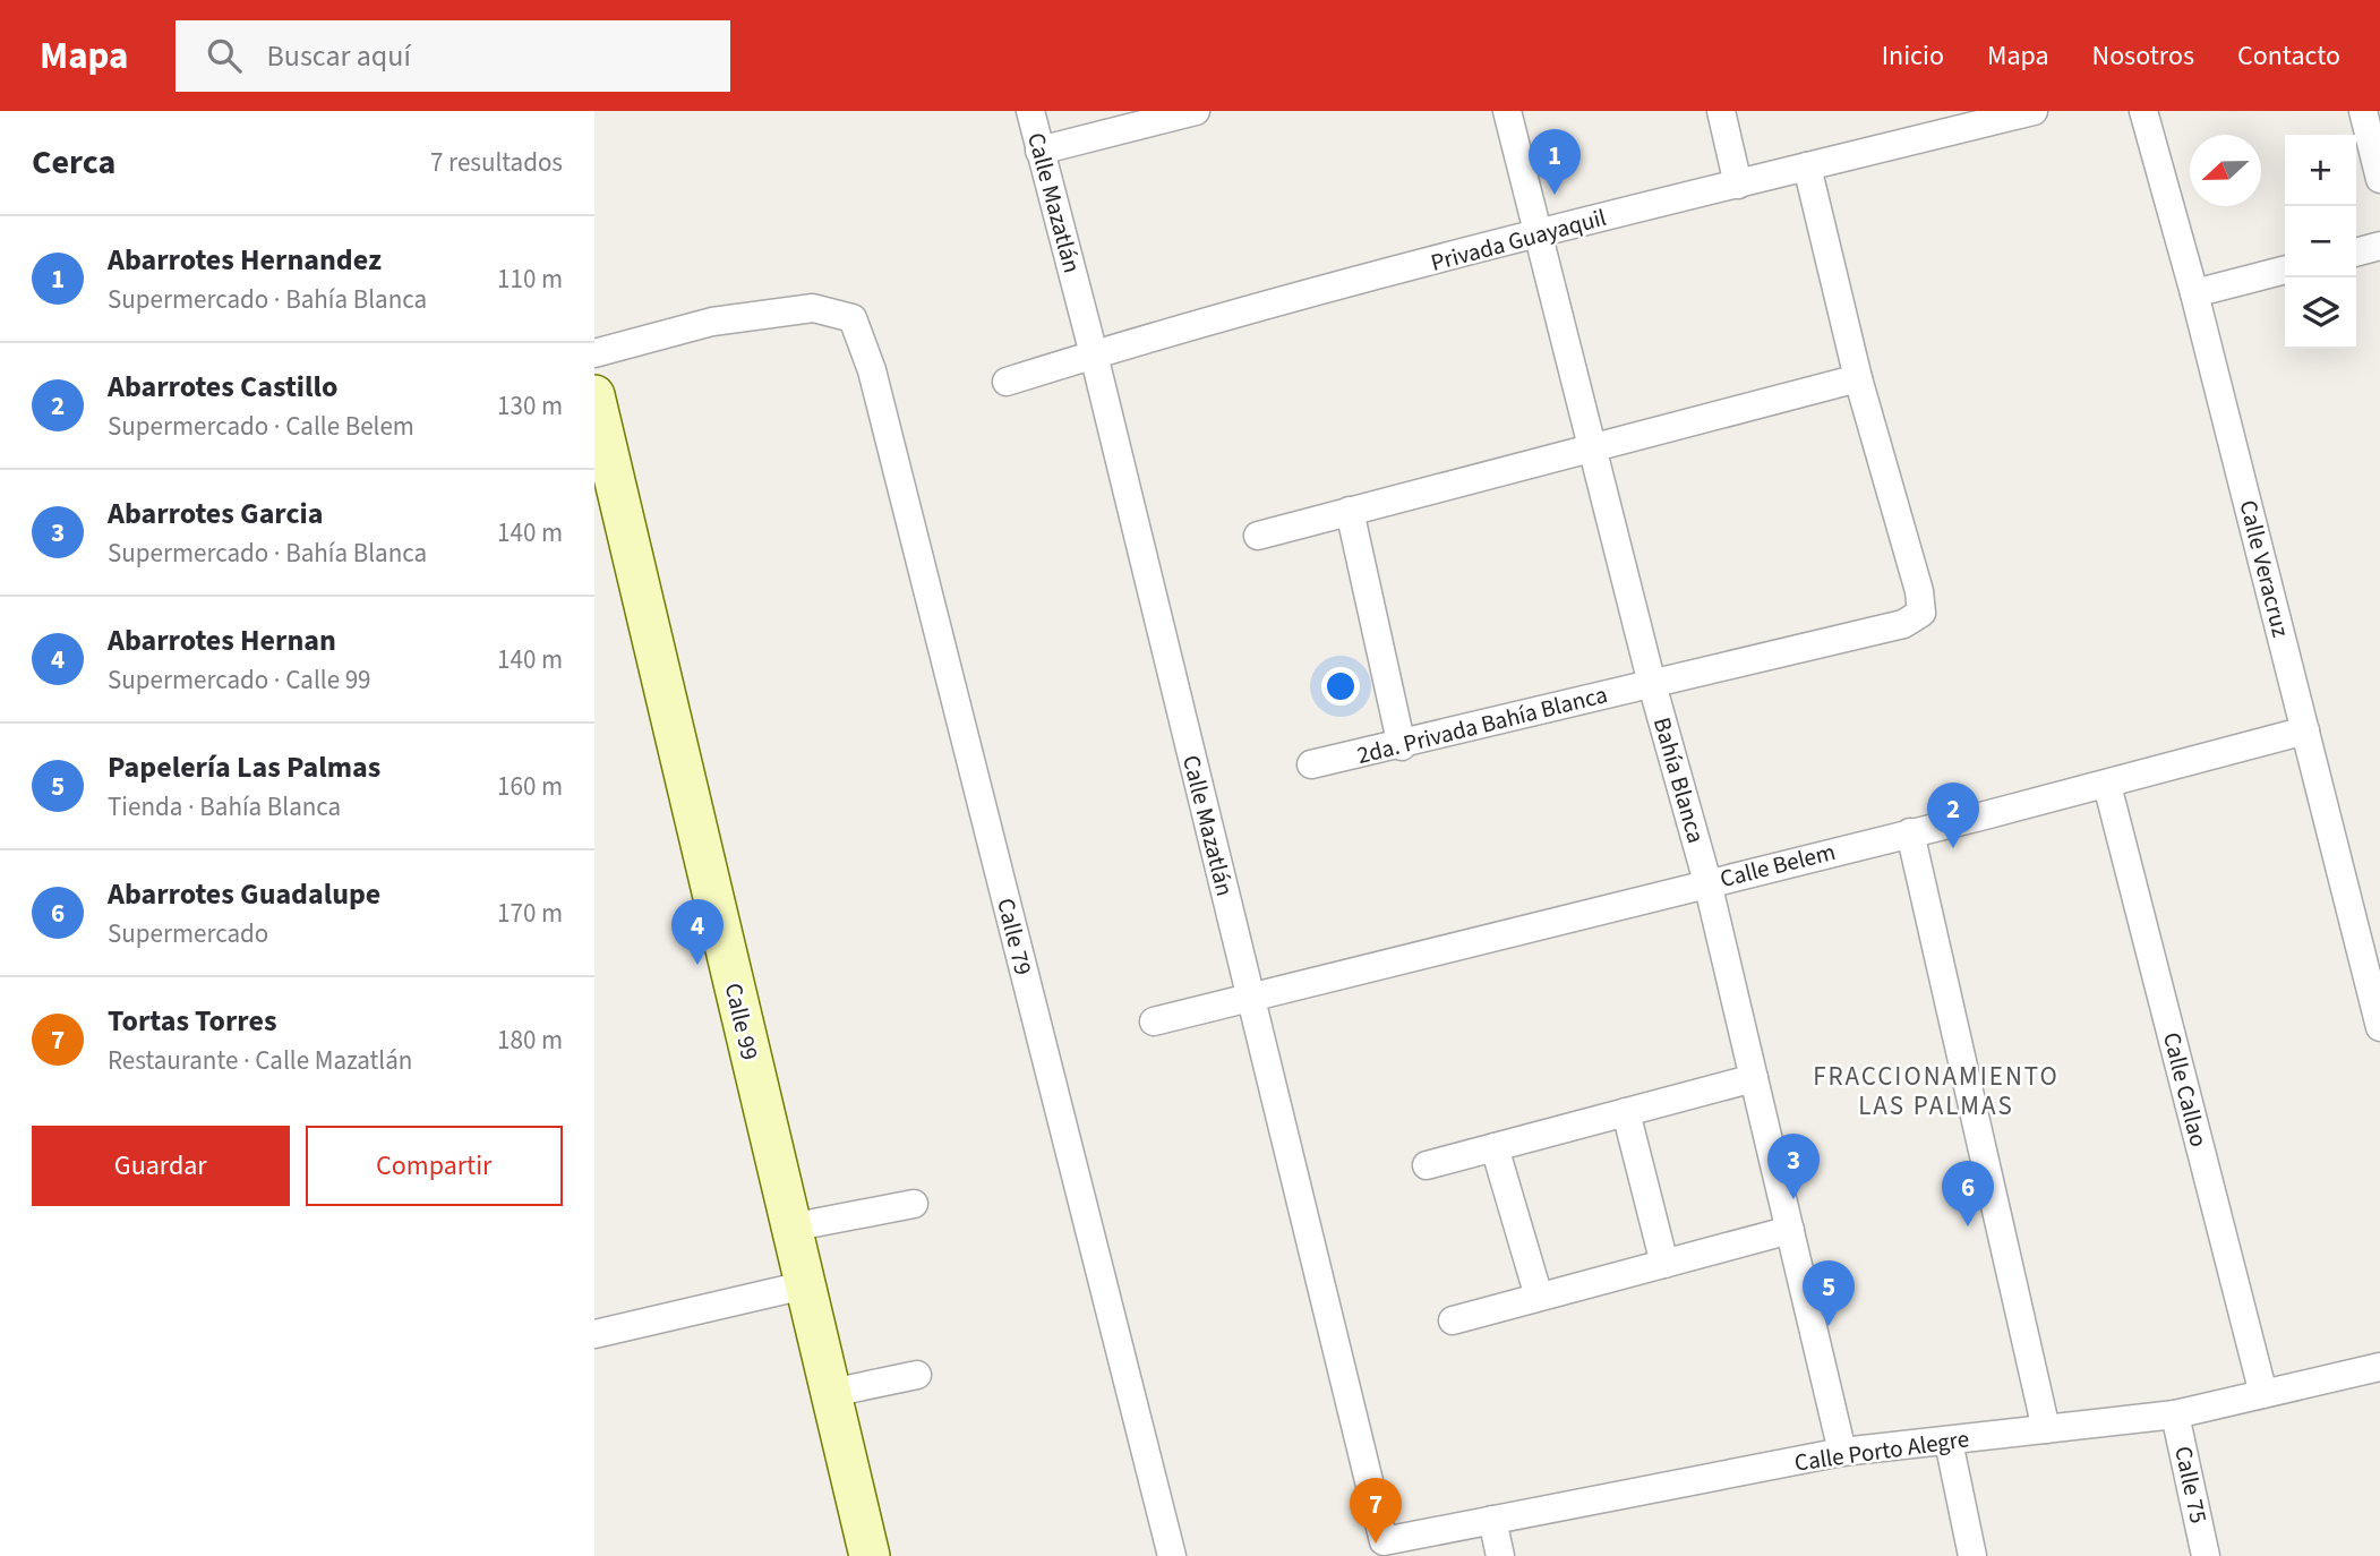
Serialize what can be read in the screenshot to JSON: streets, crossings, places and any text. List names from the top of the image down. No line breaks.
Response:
{"streets":{"street":["Calle Mazatlán","Privada Guayaquil","Calle Veracruz","2da. Privada Bahía Blanca","Bahía Blanca","Calle Belem","Calle 79","Calle 99","Calle Callao","Calle Porto Alegre","Calle 75"]},"crossings":[["Calle Mazatlán","Privada Guayaquil"],["Calle Mazatlán","Calle Belem"],["Calle Mazatlán","Calle Porto Alegre"],["Privada Guayaquil","Bahía Blanca"],["Calle Veracruz","Calle Belem"],["2da. Privada Bahía Blanca","Bahía Blanca"],["Bahía Blanca","Calle Belem"],["Bahía Blanca","Calle Porto Alegre"],["Calle Belem","Calle Callao"],["Calle Callao","Calle Porto Alegre"],["Calle Porto Alegre","Calle 75"]],"districts":["FRACCIONAMIENTO LAS PALMAS"],"north":"left","page":{"header":"Mapa","search":"Buscar aquí","nav":["Inicio","Mapa","Nosotros","Contacto"],"heading":["Cerca","7 resultados"],"pins":["1","2","4","3","6","5","7"],"map_buttons":["+","−"],"list":[{"mark":"1","name":"Abarrotes Hernandez","note":"Supermercado · Bahía Blanca","value":"110 m"},{"mark":"2","name":"Abarrotes Castillo","note":"Supermercado · Calle Belem","value":"130 m"},{"mark":"3","name":"Abarrotes Garcia","note":"Supermercado · Bahía Blanca","value":"140 m"},{"mark":"4","name":"Abarrotes Hernan","note":"Supermercado · Calle 99","value":"140 m"},{"mark":"5","name":"Papelería Las Palmas","note":"Tienda · Bahía Blanca","value":"160 m"},{"mark":"6","name":"Abarrotes Guadalupe","note":"Supermercado","value":"170 m"},{"mark":"7","name":"Tortas Torres","note":"Restaurante · Calle Mazatlán","value":"180 m"}],"buttons":["Guardar","Compartir"]}}
